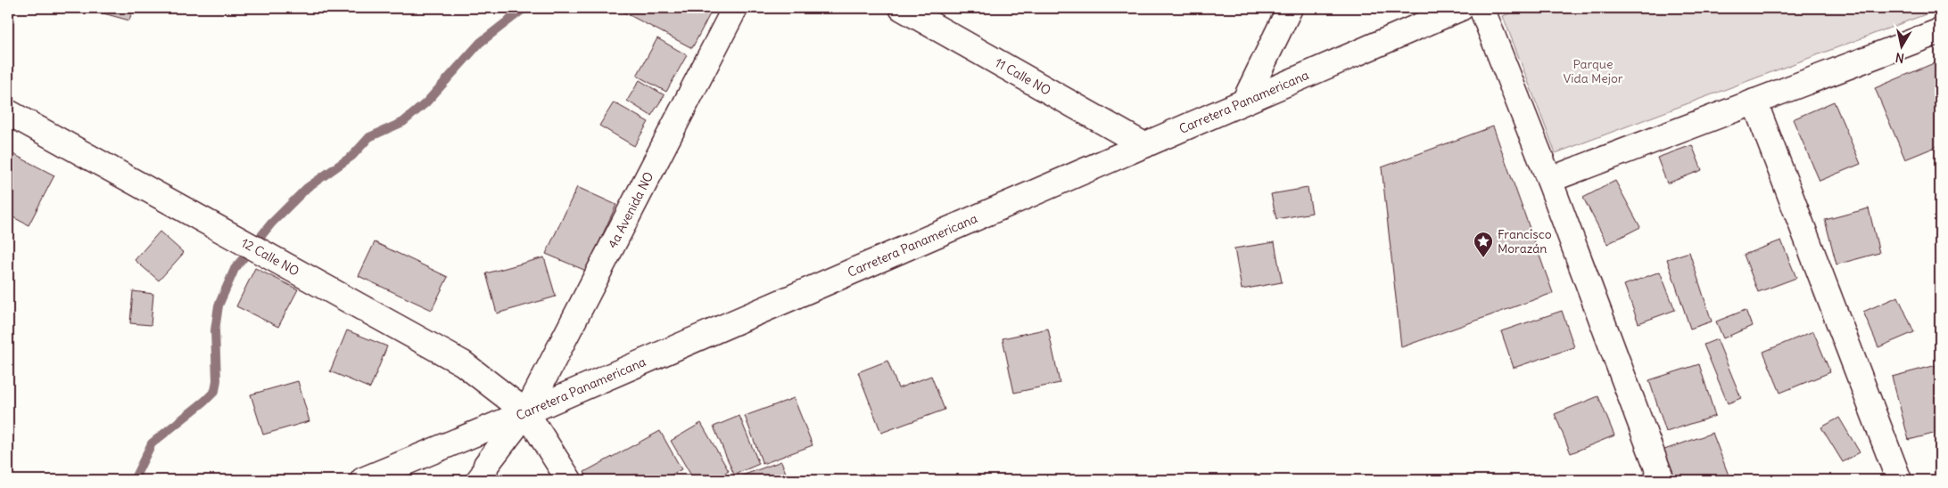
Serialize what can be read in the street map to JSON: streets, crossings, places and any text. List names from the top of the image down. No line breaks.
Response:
{"streets":{"main road":["11 Calle NO","Carretera Panamericana","4a Avenida NO","12 Calle NO"]},"crossings":[["11 Calle NO","Carretera Panamericana"],["Carretera Panamericana","4a Avenida NO"],["Carretera Panamericana","12 Calle NO"],["4a Avenida NO","12 Calle NO"]],"parks":["Parque Vida Mejor"],"places":{"place":["Francisco Morazán"]},"north":"bottom"}
